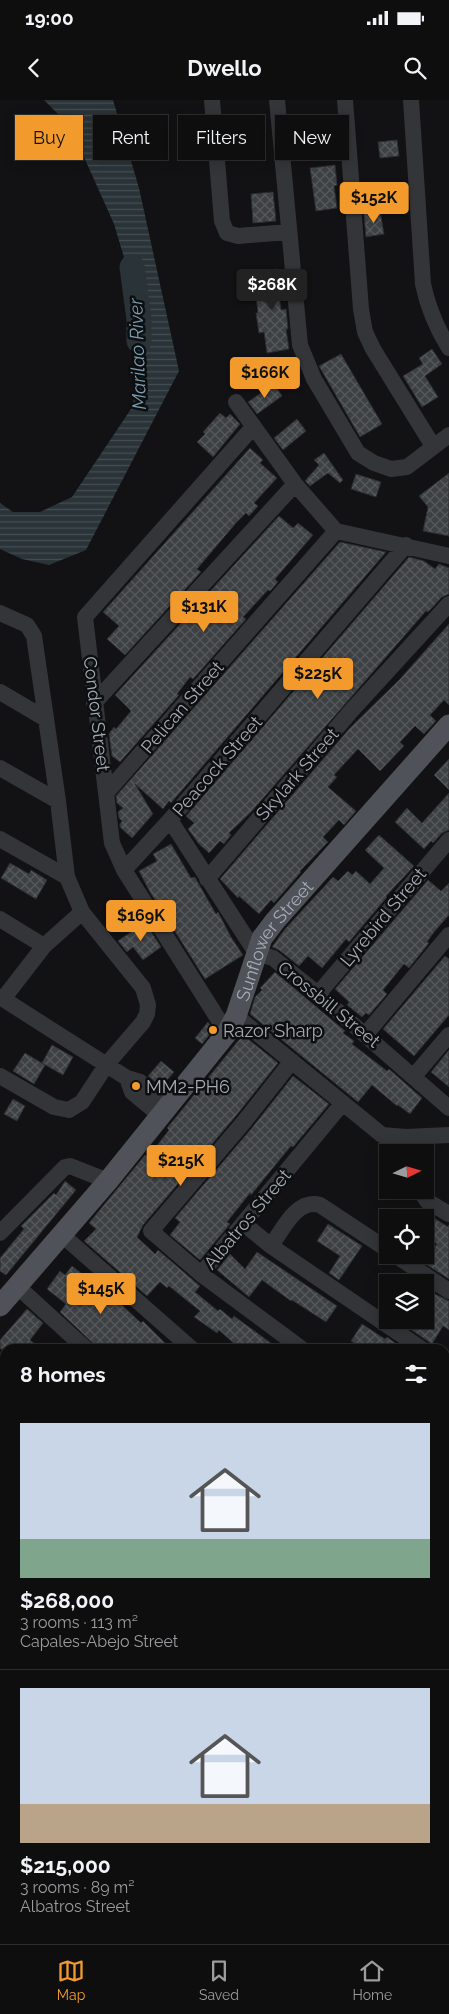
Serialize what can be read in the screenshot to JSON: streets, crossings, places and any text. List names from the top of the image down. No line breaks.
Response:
{"streets":{"main road":["Sunflower Street"],"street":["Pelican Street","Condor Street","Peacock Street","Skylark Street","Lyrebird Street","Crossbill Street","Albatros Street"]},"crossings":[["Pelican Street","Condor Street"],["Condor Street","Peacock Street"],["Condor Street","Sunflower Street"],["Condor Street","Albatros Street"],["Peacock Street","Crossbill Street"],["Skylark Street","Crossbill Street"],["Lyrebird Street","Crossbill Street"],["Sunflower Street","Crossbill Street"]],"water":["Marilao River"],"places":["Razor Sharp","MM2-PH6"],"north":"right","page":{"status":"19:00","header":"Dwello","chip":["Buy","Rent","Filters","New"],"price":["$152K","$268K","$166K","$131K","$225K","$169K","$215K","$145K"],"heading":"8 homes","list":[{"name":"$268,000","note":"3 rooms · 113 m² · Capales-Abejo Street"},{"name":"$215,000","note":"3 rooms · 89 m² · Albatros Street"}],"tabs":["Map","Saved","Home"]}}
